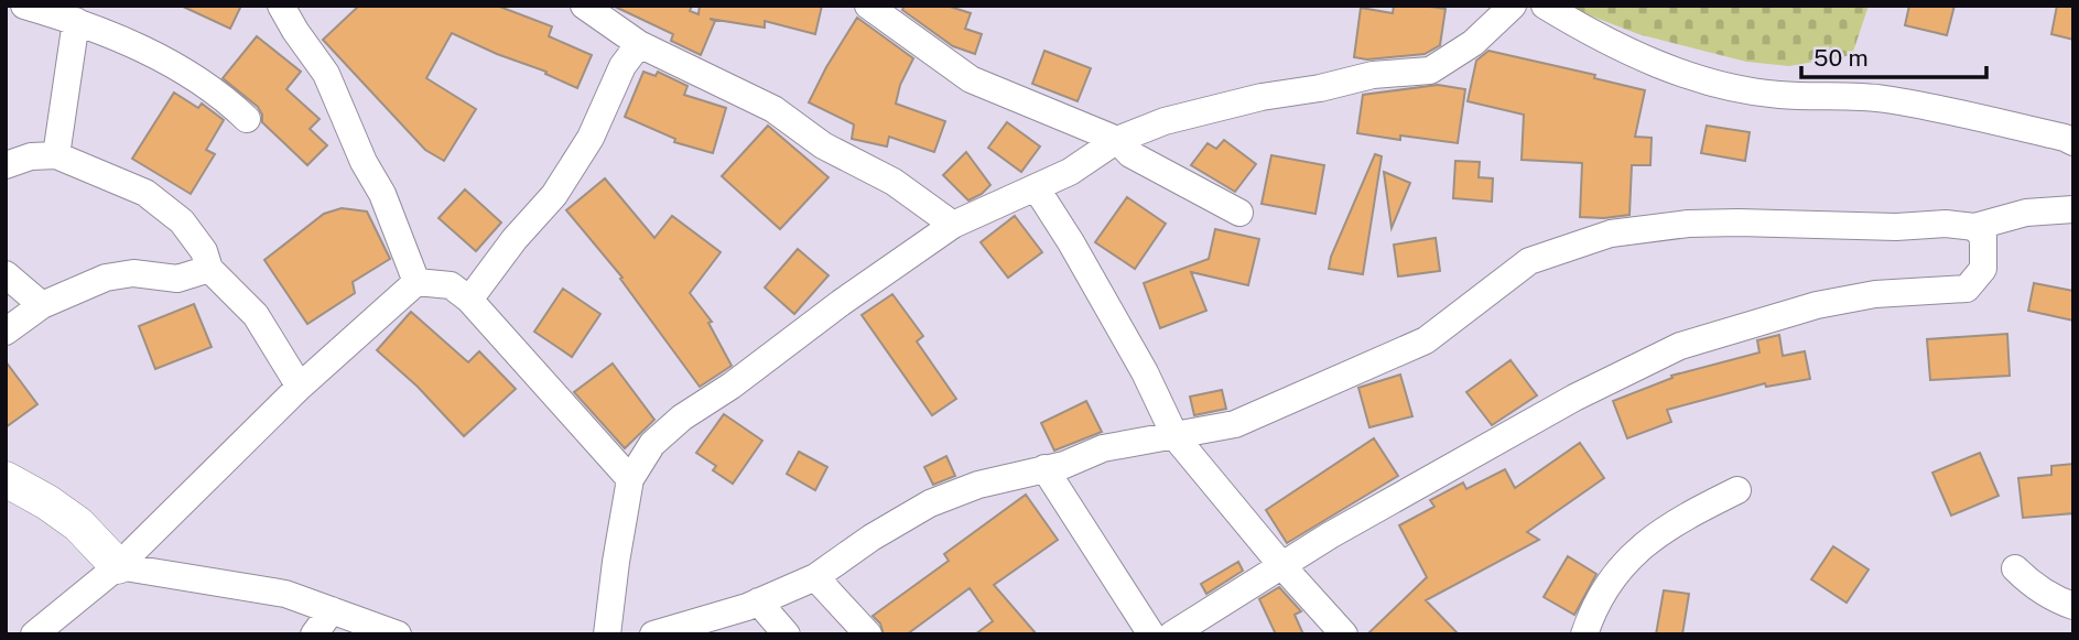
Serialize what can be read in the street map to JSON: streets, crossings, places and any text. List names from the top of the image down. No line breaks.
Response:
{"scale_bar":"50 m"}
